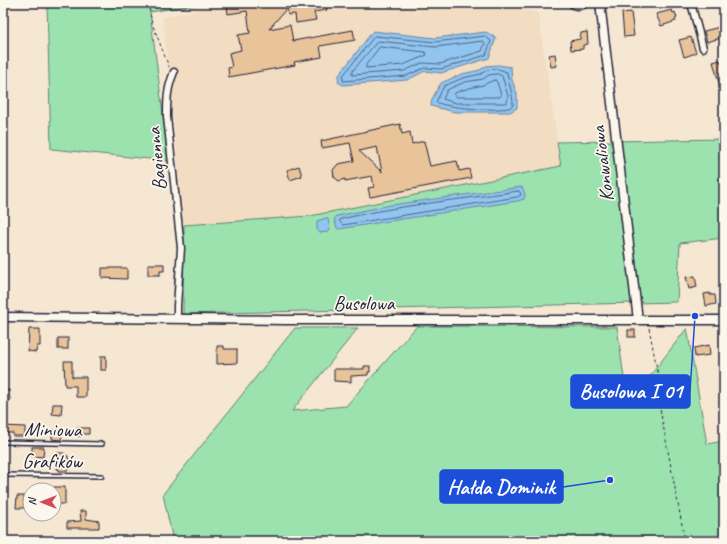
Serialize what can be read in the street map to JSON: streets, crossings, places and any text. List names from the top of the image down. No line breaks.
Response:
{"streets":{"street":["Bagienna","Konwaliowa","Busolowa"],"lane":["Miniowa","Grafików"]},"crossings":[["Bagienna","Busolowa"],["Konwaliowa","Busolowa"]],"places":["Busolowa I 01","Hałda Dominik"],"north":"left"}
